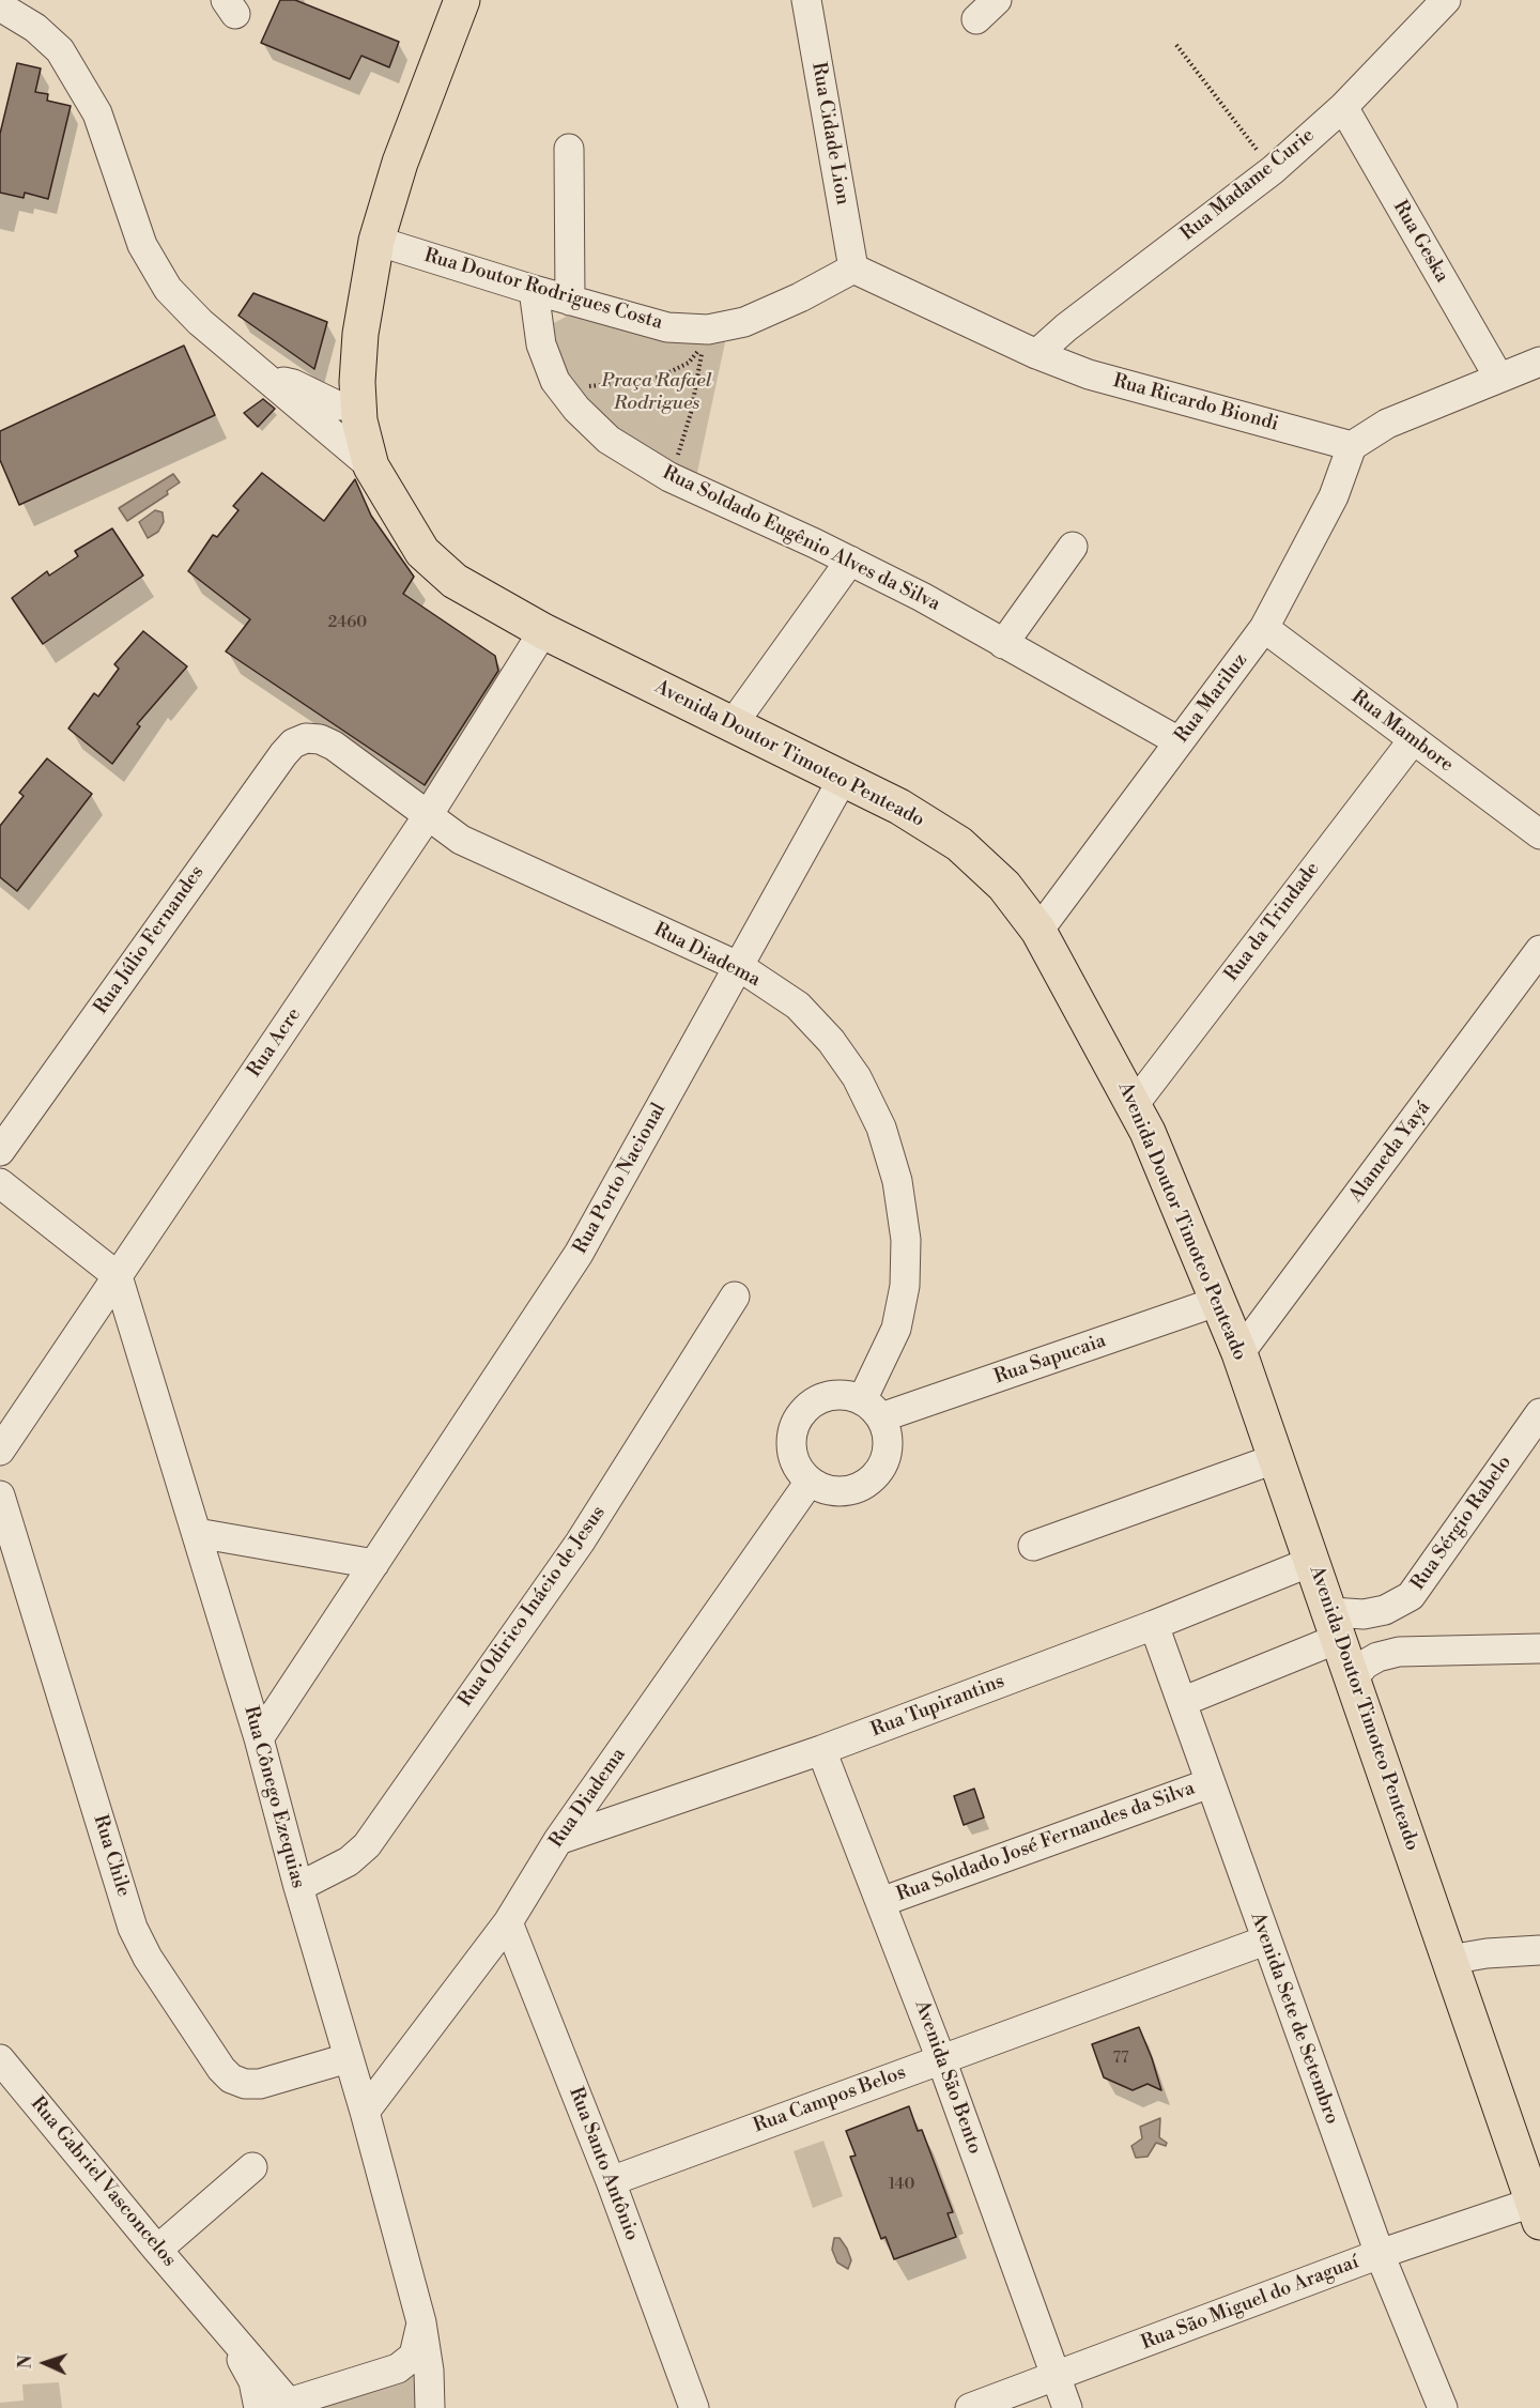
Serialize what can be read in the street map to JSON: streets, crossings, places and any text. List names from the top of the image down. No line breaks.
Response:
{"streets":{"main road":["Avenida Doutor Timoteo Penteado"],"street":["Rua Cidade Lion","Rua Madame Curie","Rua Geska","Rua Doutor Rodrigues Costa","Rua Ricardo Biondi","Rua Soldado Eugênio Alves da Silva","Rua Mariluz","Rua Mambore","Rua da Trindade","Rua Júlio Fernandes","Rua Diadema","Rua Acre","Alameda Yayá","Rua Porto Nacional","Rua Sapucaia","Rua Sérgio Rabelo","Rua Odirico Inácio de Jesus","Rua Tupirantins","Rua Cônego Ezequias","Rua Soldado José Fernandes da Silva","Rua Chile","Avenida Sete de Setembro","Avenida São Bento","Rua Campos Belos","Rua Santo Antônio","Rua Gabriel Vasconcelos","Rua São Miguel do Araguaí"]},"crossings":[["Rua Cidade Lion","Rua Doutor Rodrigues Costa"],["Rua Cidade Lion","Rua Ricardo Biondi"],["Rua Madame Curie","Rua Geska"],["Rua Madame Curie","Rua Ricardo Biondi"],["Rua Doutor Rodrigues Costa","Rua Ricardo Biondi"],["Rua Doutor Rodrigues Costa","Rua Soldado Eugênio Alves da Silva"],["Rua Doutor Rodrigues Costa","Avenida Doutor Timoteo Penteado"],["Rua Ricardo Biondi","Rua Mariluz"],["Rua Soldado Eugênio Alves da Silva","Rua Mariluz"],["Rua Mariluz","Rua Mambore"],["Rua Mariluz","Avenida Doutor Timoteo Penteado"],["Rua Mambore","Rua da Trindade"],["Avenida Doutor Timoteo Penteado","Rua da Trindade"],["Avenida Doutor Timoteo Penteado","Rua Acre"],["Avenida Doutor Timoteo Penteado","Alameda Yayá"],["Avenida Doutor Timoteo Penteado","Rua Porto Nacional"],["Avenida Doutor Timoteo Penteado","Rua Sapucaia"],["Avenida Doutor Timoteo Penteado","Rua Sérgio Rabelo"],["Avenida Doutor Timoteo Penteado","Rua Tupirantins"],["Avenida Doutor Timoteo Penteado","Rua São Miguel do Araguaí"],["Rua Júlio Fernandes","Rua Diadema"],["Rua Diadema","Rua Acre"],["Rua Diadema","Rua Porto Nacional"],["Rua Diadema","Rua Sapucaia"],["Rua Diadema","Rua Tupirantins"],["Rua Diadema","Rua Cônego Ezequias"],["Rua Diadema","Rua Santo Antônio"],["Rua Acre","Rua Cônego Ezequias"],["Rua Porto Nacional","Rua Cônego Ezequias"],["Rua Odirico Inácio de Jesus","Rua Cônego Ezequias"],["Rua Tupirantins","Avenida Sete de Setembro"],["Rua Tupirantins","Avenida São Bento"],["Rua Cônego Ezequias","Rua Chile"],["Rua Cônego Ezequias","Rua Gabriel Vasconcelos"],["Rua Soldado José Fernandes da Silva","Avenida Sete de Setembro"],["Rua Soldado José Fernandes da Silva","Avenida São Bento"],["Avenida Sete de Setembro","Rua Campos Belos"],["Avenida Sete de Setembro","Rua São Miguel do Araguaí"],["Avenida São Bento","Rua Campos Belos"],["Avenida São Bento","Rua São Miguel do Araguaí"],["Rua Campos Belos","Rua Santo Antônio"]],"parks":["Praça Rafael Rodrigues"],"house_numbers":["2460","77","140"],"north":"left"}
